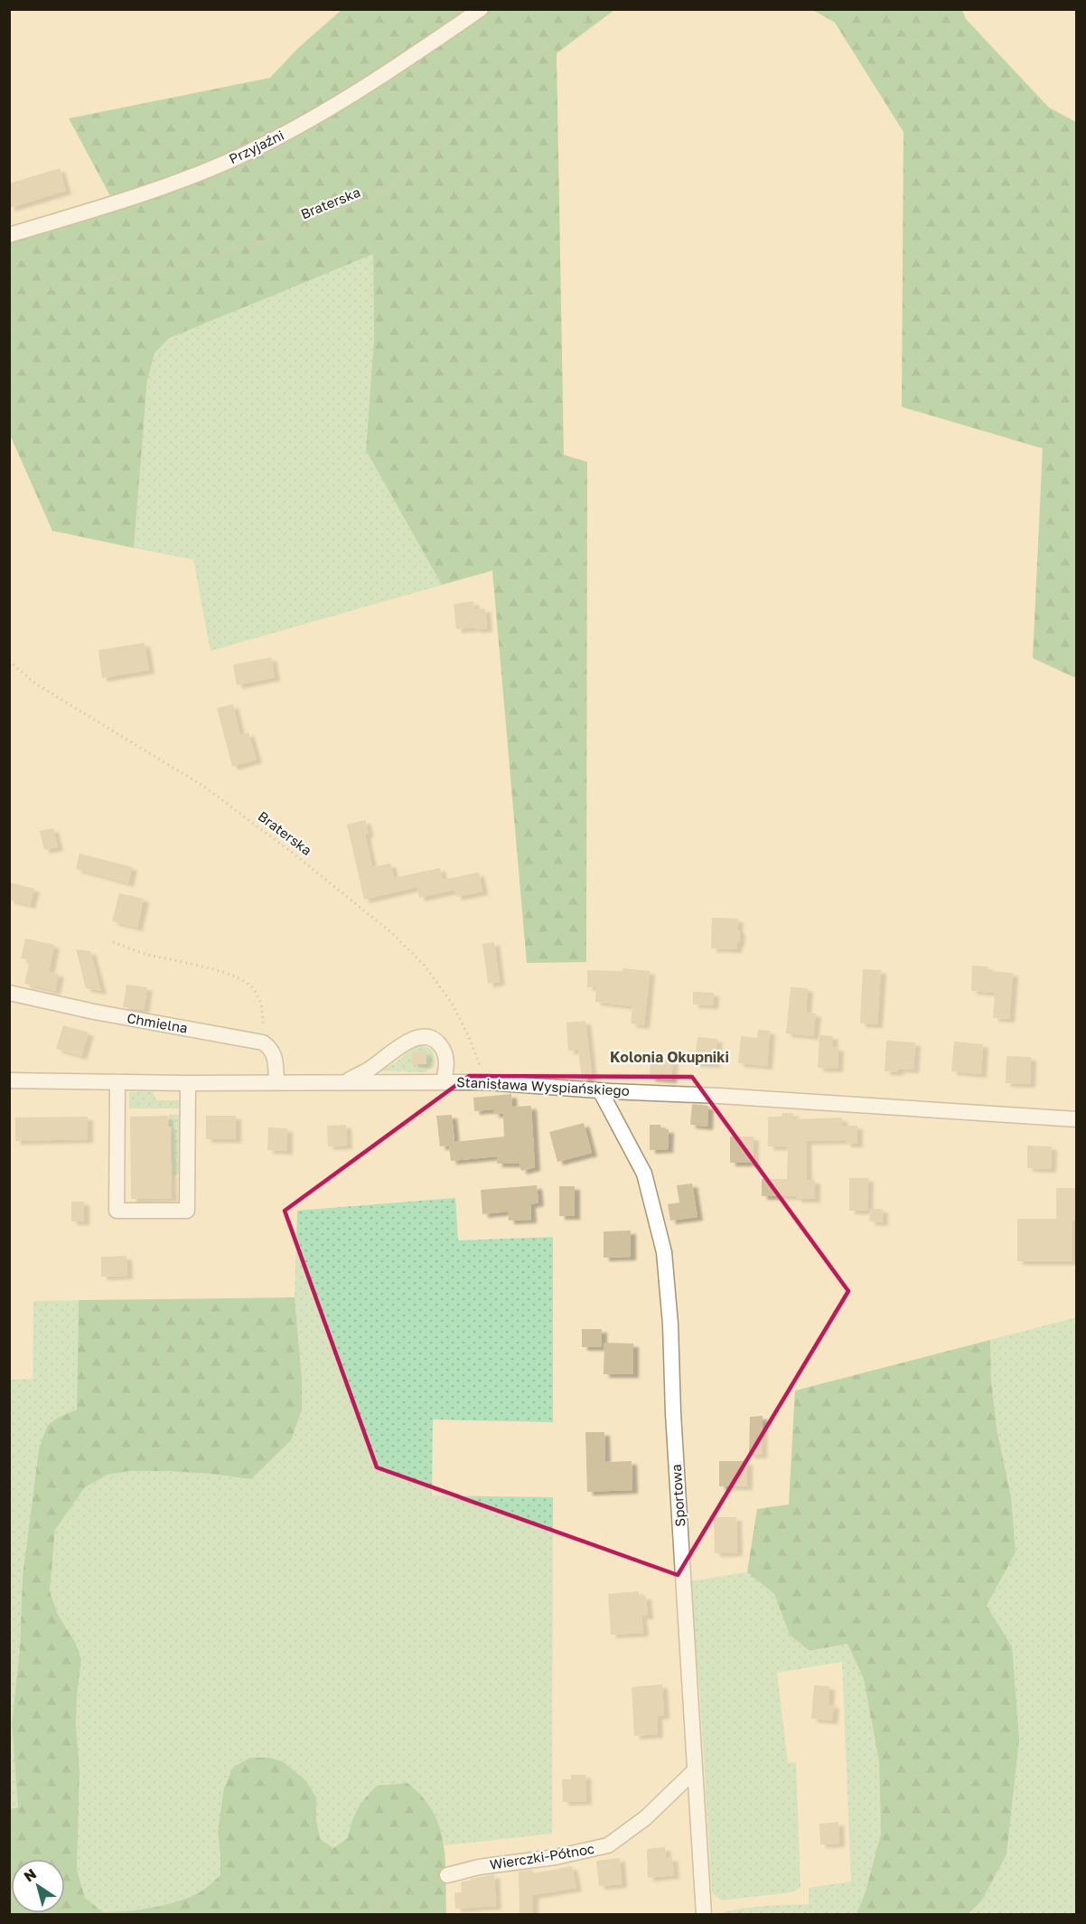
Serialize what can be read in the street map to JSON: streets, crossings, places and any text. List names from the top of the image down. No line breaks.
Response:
{"streets":{"street":["Przyjaźni","Chmielna","Stanisława Wyspiańskiego","Sportowa","Wierczki-Północ"],"path":["Braterska"]},"crossings":[["Braterska","Stanisława Wyspiańskiego"],["Stanisława Wyspiańskiego","Sportowa"],["Sportowa","Wierczki-Północ"]],"districts":["Kolonia Okupniki"],"north":"top left"}
